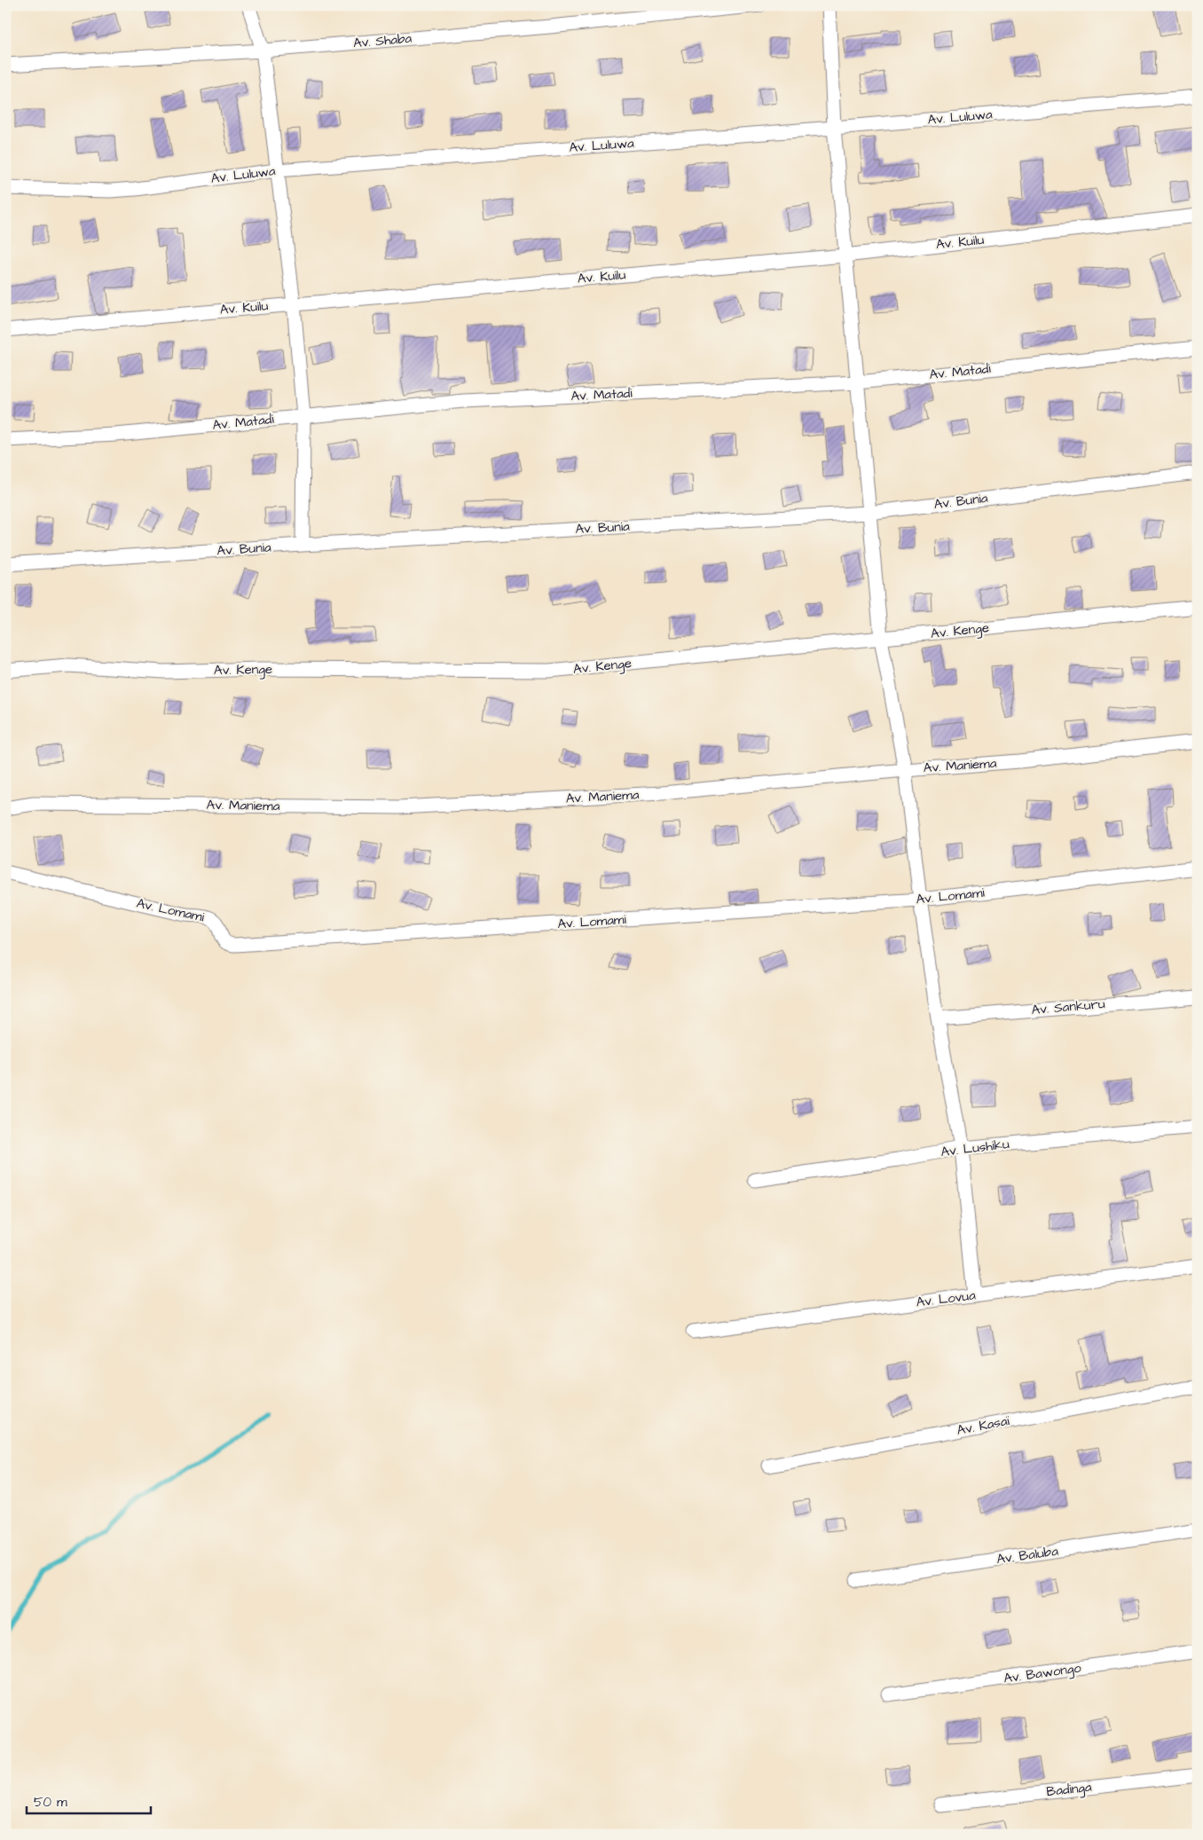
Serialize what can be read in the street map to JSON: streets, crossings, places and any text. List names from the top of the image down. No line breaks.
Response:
{"streets":{"street":["Av. Shaba","Av. Luluwa","Av. Kuilu","Av. Matadi","Av. Bunia","Av. Kenge","Av. Maniema","Av. Lomami","Av. Sankuru","Av. Lushiku","Av. Lovua","Av. Kasaï","Av. Baluba","Av. Bawongo","Badinga"]},"scale_bar":"50 m"}
